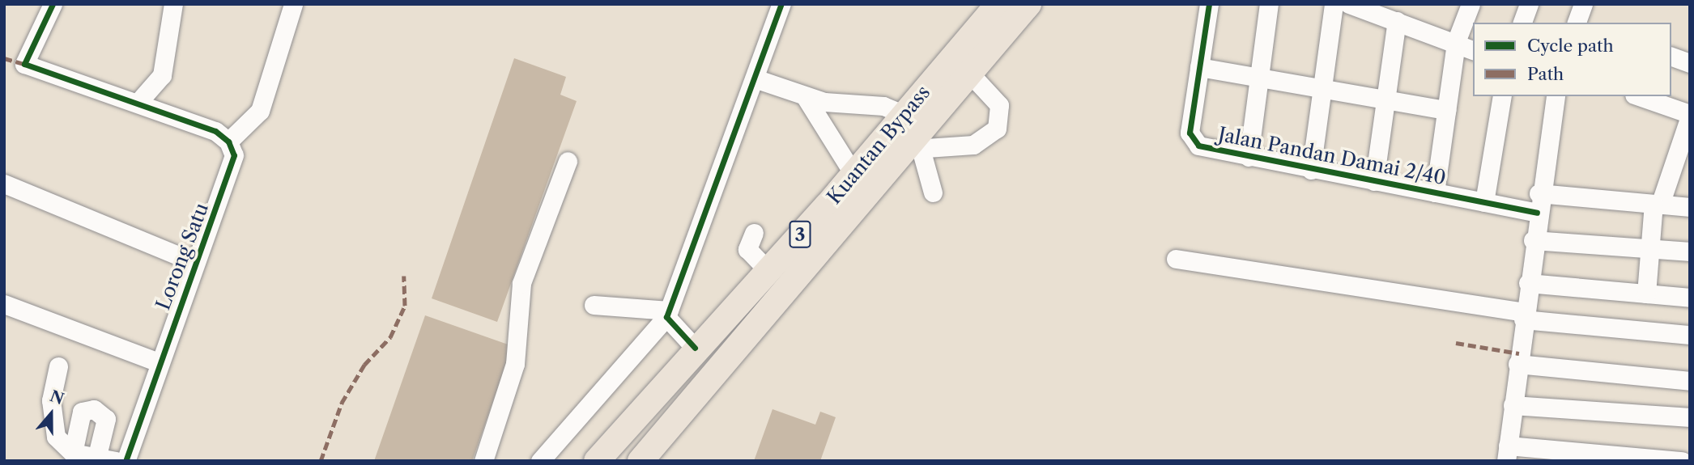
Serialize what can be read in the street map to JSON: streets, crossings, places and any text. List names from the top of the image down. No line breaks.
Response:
{"streets":{"highway":["Kuantan Bypass","3"],"street":["Jalan Pandan Damai 2/40","Lorong Satu"]},"legend":["Cycle path","Path"],"north":"top"}
